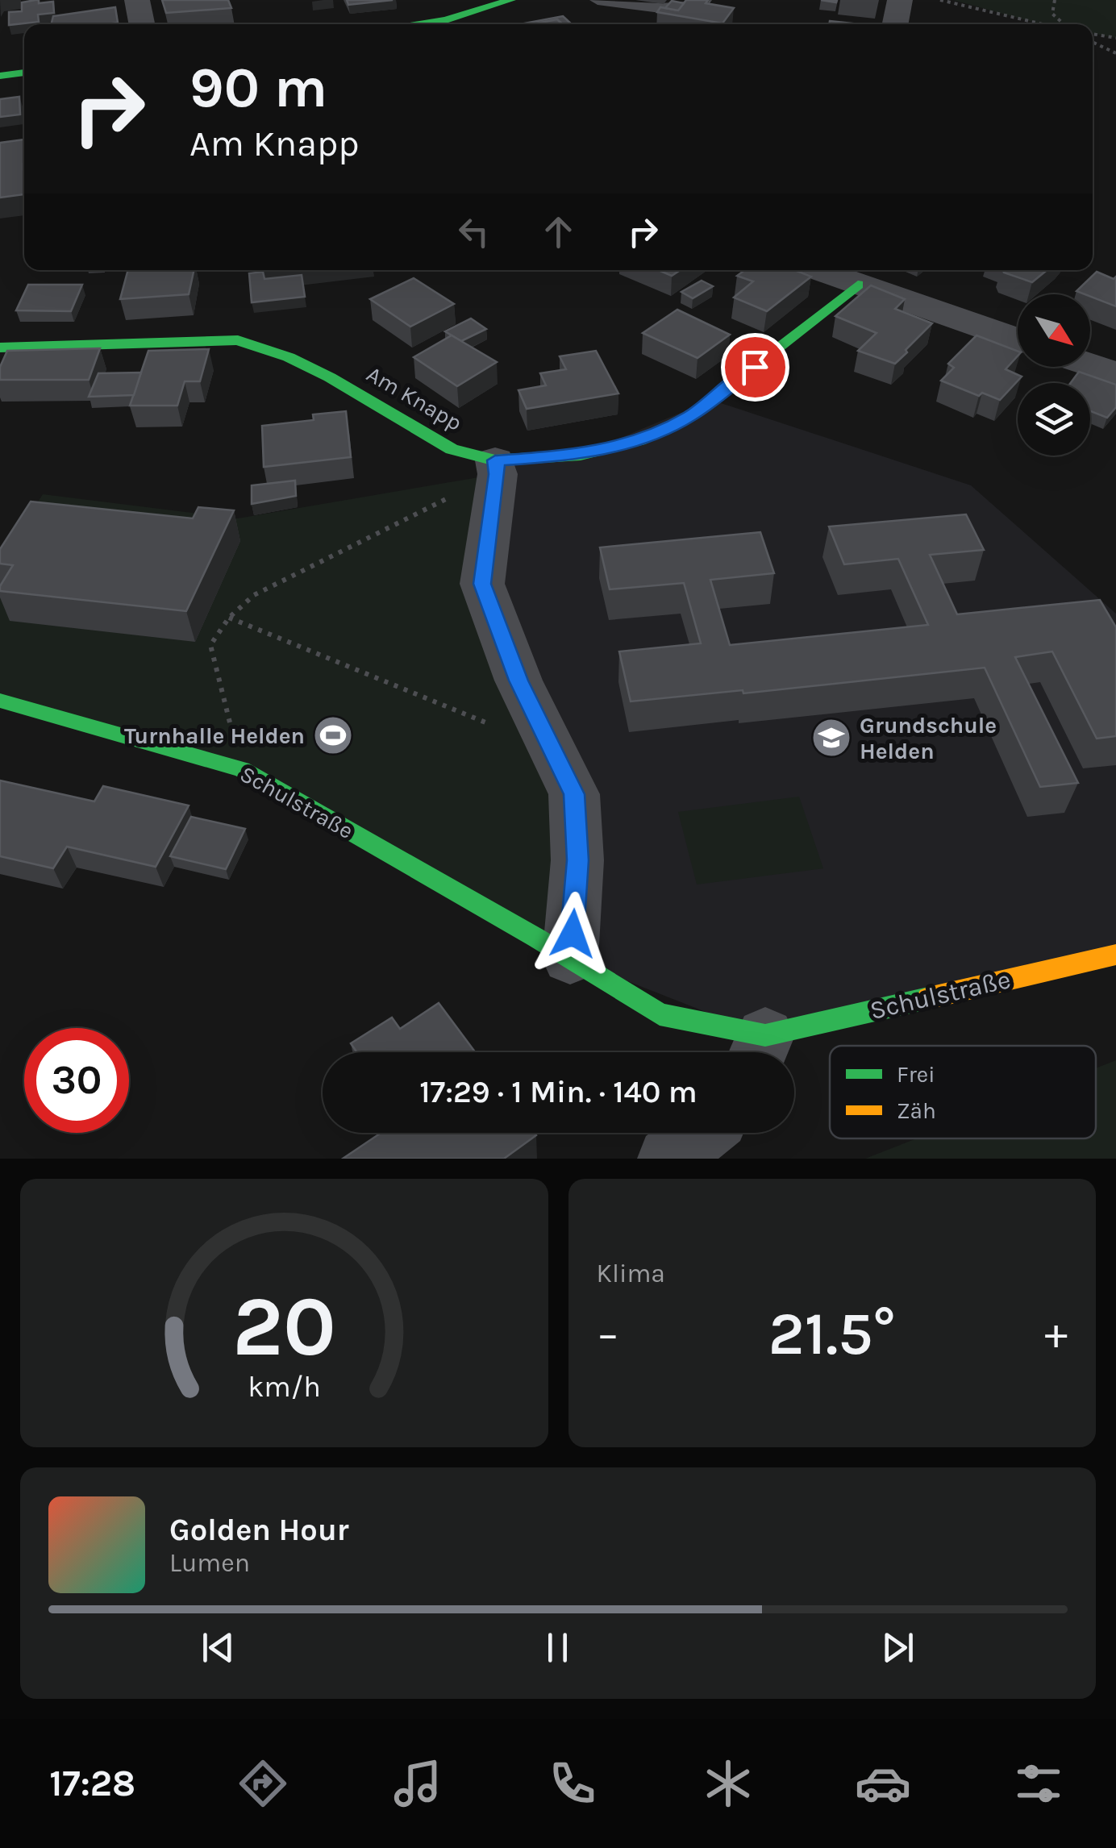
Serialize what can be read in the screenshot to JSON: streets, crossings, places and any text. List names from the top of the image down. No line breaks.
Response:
{"streets":{"street":["Am Knapp","Schulstraße"]},"places":{"sports":["Turnhalle Helden"],"school or university":["Grundschule Helden"]},"legend":["Frei","Zäh"],"north":"bottom right","page":{"turn":["90 m","Am Knapp"],"limit":"30","trip":"17:29 · 1 Min. · 140 m","tile":"Klima","heat":["−","21.5°","+"],"song":["Golden Hour","Lumen"],"tabs":"17:28","gauge":["20","km/h"]}}
